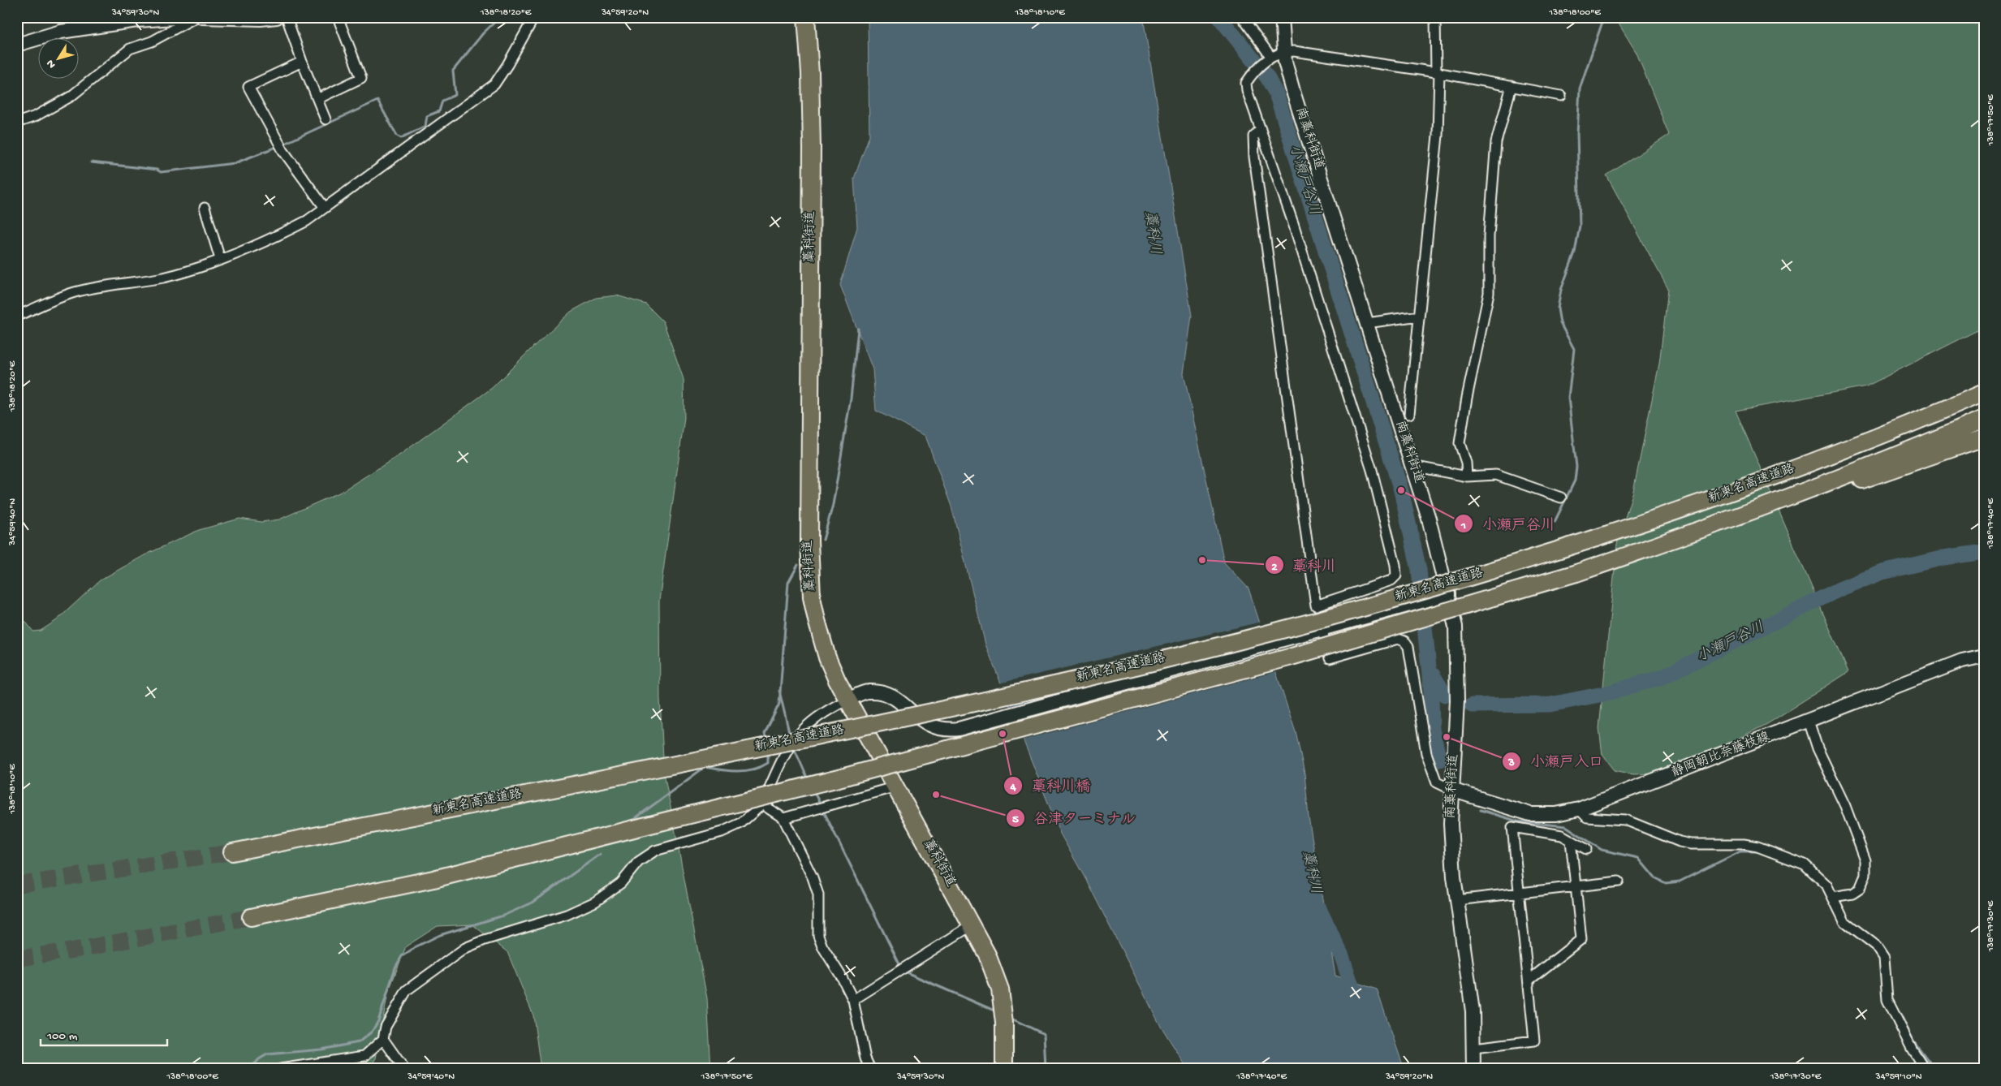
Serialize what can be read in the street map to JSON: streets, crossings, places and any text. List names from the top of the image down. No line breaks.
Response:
{"streets":{"highway":["藁科街道","新東名高速道路"],"main road":["南藁科街道","静岡朝比奈藤枝線"]},"crossings":[["南藁科街道","静岡朝比奈藤枝線"]],"water":["小瀬戸谷川","藁科川"],"places":["小瀬戸谷川","藁科川","藁科川橋","小瀬戸入口","谷津ターミナル"],"scale_bar":"100 m","north":"bottom left","coordinates":["34°59'30\"N","138°18'20\"E","34°59'20\"N","138°18'10\"E","138°18'00\"E","138°17'50\"E","34°59'40\"N","138°17'40\"E","138°17'30\"E","34°59'10\"N"]}
